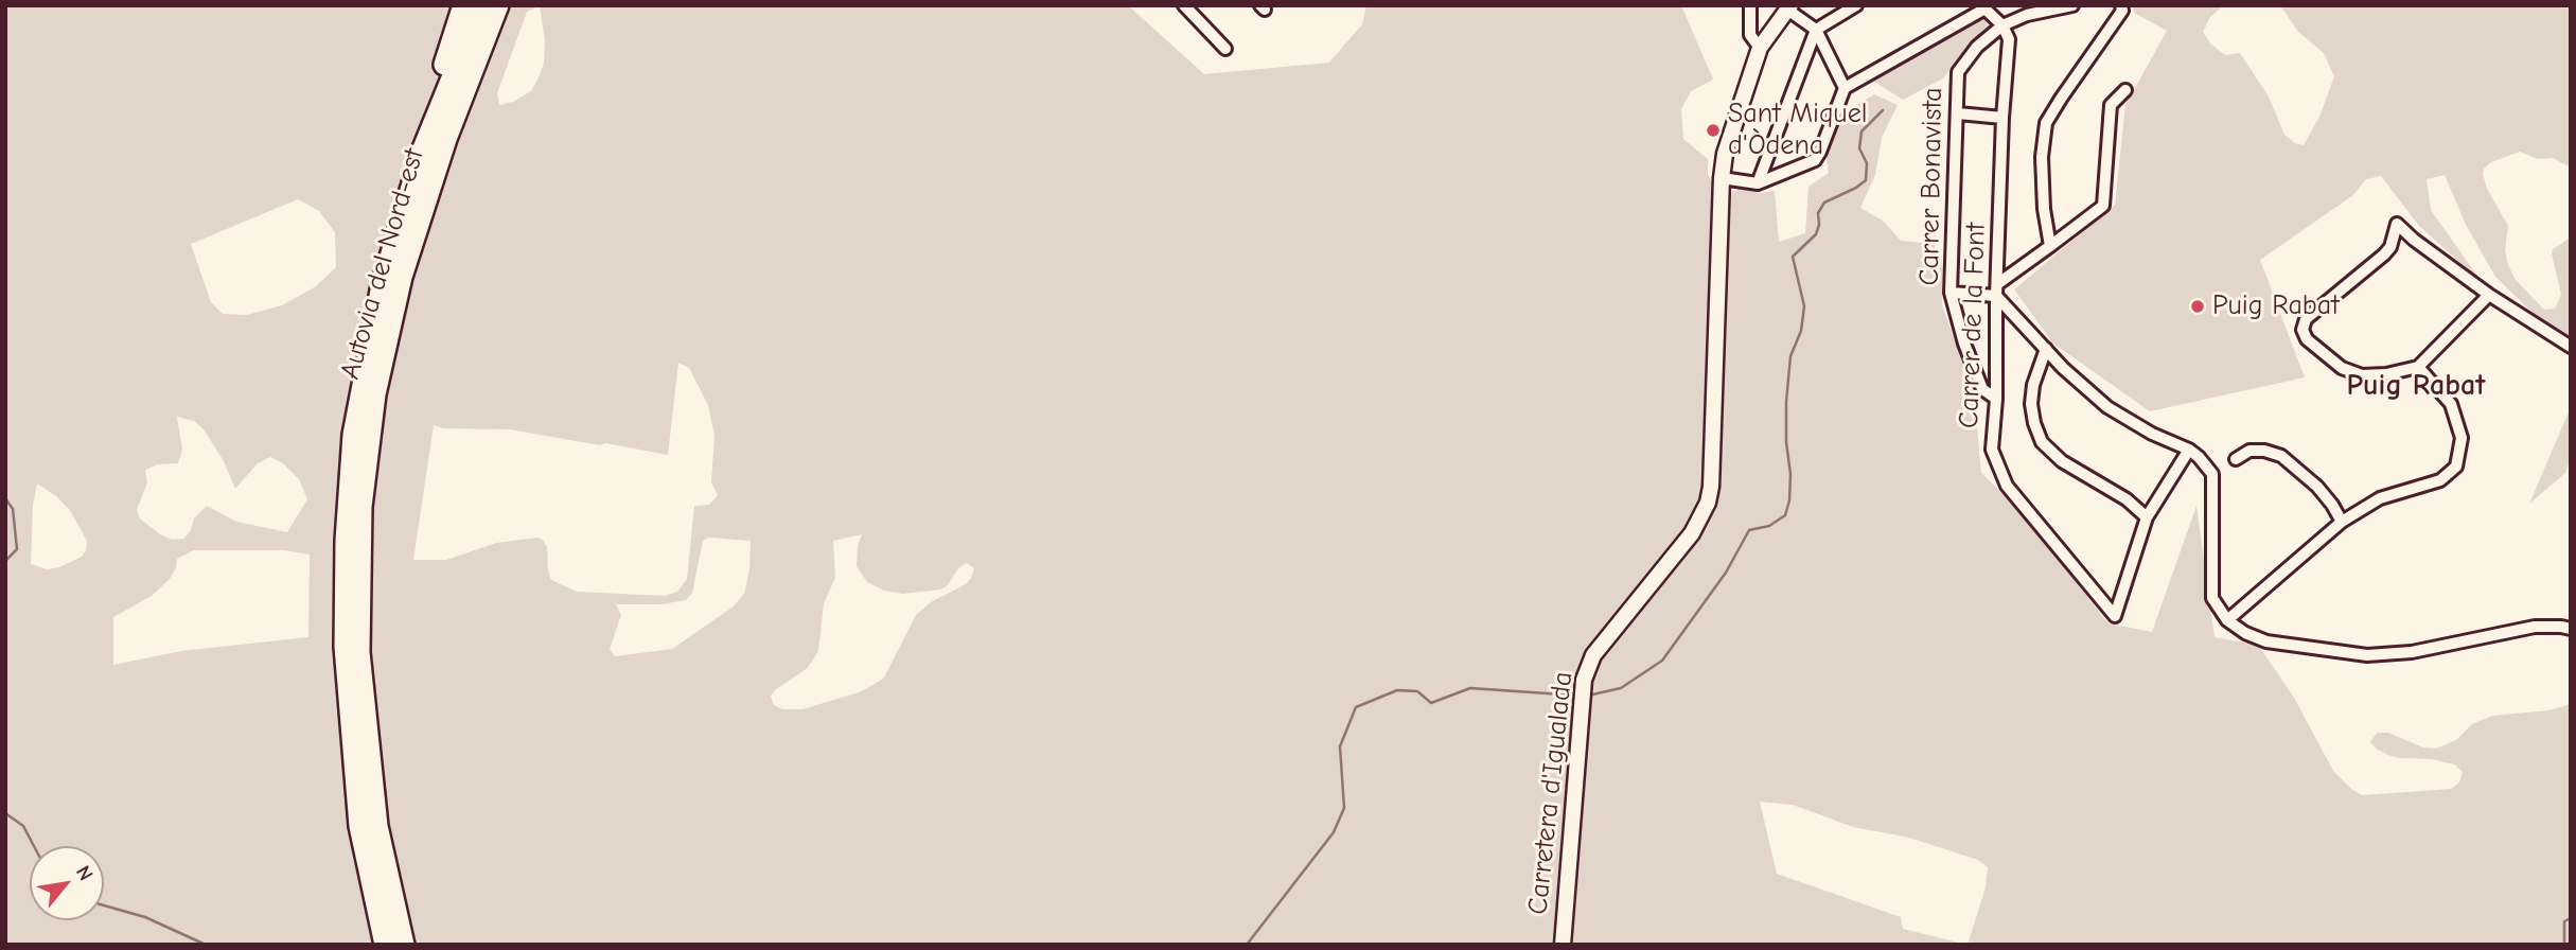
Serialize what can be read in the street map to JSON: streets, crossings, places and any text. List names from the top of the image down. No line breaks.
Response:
{"streets":{"highway":["Autovia del Nord-est"],"street":["Carrer Bonavista","Carrer de la Font","Carretera d'Igualada"]},"crossings":[["Carrer Bonavista","Carrer de la Font"]],"districts":["Puig Rabat"],"places":["Sant Miquel d'Òdena","Puig Rabat"],"north":"top right"}
